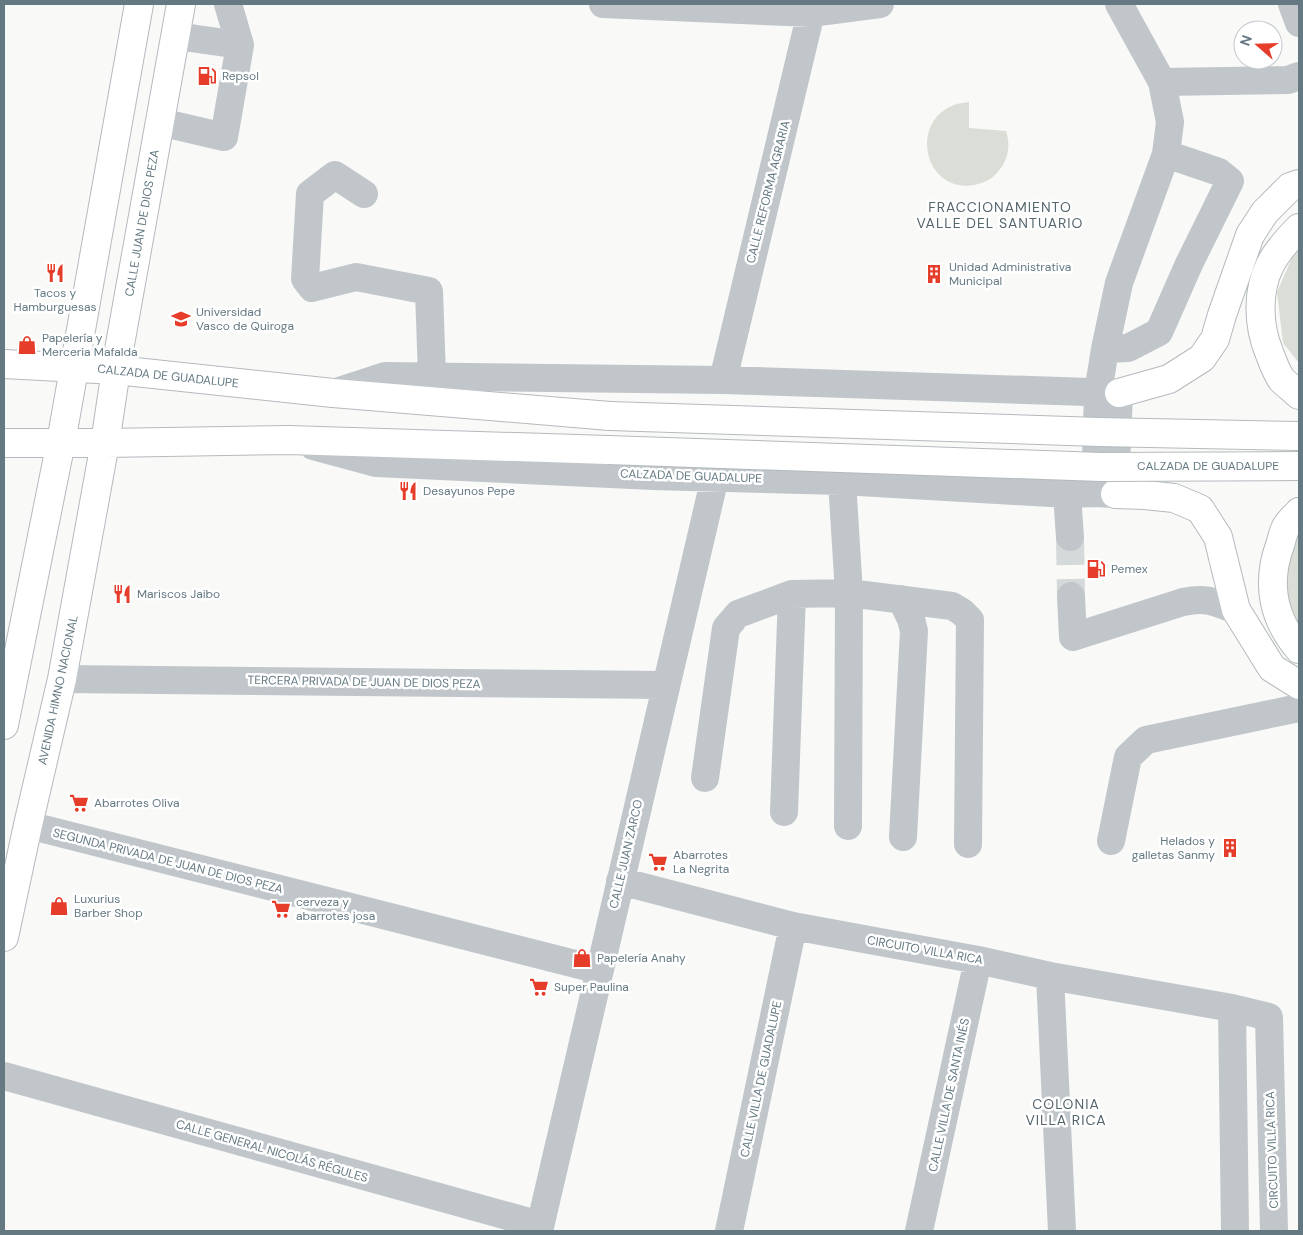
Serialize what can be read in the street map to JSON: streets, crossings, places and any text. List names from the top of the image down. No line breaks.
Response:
{"streets":{"main road":["CALLE JUAN DE DIOS PEZA","CALZADA DE GUADALUPE","AVENIDA HIMNO NACIONAL"],"street":["CALLE REFORMA AGRARIA","TERCERA PRIVADA DE JUAN DE DIOS PEZA","CALLE JUAN ZARCO","SEGUNDA PRIVADA DE JUAN DE DIOS PEZA","CIRCUITO VILLA RICA","CALLE VILLA DE GUADALUPE","CALLE VILLA DE SANTA INÉS","CALLE GENERAL NICOLÁS RÉGULES"]},"crossings":[["CALLE REFORMA AGRARIA","CALZADA DE GUADALUPE"],["CALLE JUAN DE DIOS PEZA","CALZADA DE GUADALUPE"],["CALLE JUAN DE DIOS PEZA","AVENIDA HIMNO NACIONAL"],["CALZADA DE GUADALUPE","AVENIDA HIMNO NACIONAL"],["CALZADA DE GUADALUPE","CALLE JUAN ZARCO"],["TERCERA PRIVADA DE JUAN DE DIOS PEZA","AVENIDA HIMNO NACIONAL"],["TERCERA PRIVADA DE JUAN DE DIOS PEZA","CALLE JUAN ZARCO"],["AVENIDA HIMNO NACIONAL","SEGUNDA PRIVADA DE JUAN DE DIOS PEZA"],["CALLE JUAN ZARCO","SEGUNDA PRIVADA DE JUAN DE DIOS PEZA"],["CALLE JUAN ZARCO","CIRCUITO VILLA RICA"],["CALLE JUAN ZARCO","CALLE GENERAL NICOLÁS RÉGULES"],["CIRCUITO VILLA RICA","CALLE VILLA DE GUADALUPE"],["CIRCUITO VILLA RICA","CALLE VILLA DE SANTA INÉS"]],"districts":["FRACCIONAMIENTO VALLE DEL SANTUARIO","COLONIA VILLA RICA"],"places":{"fuel station":["Repsol","Pemex"],"restaurant":["Tacos y Hamburguesas","Desayunos Pepe","Mariscos Jaibo"],"building":["Unidad Administrativa Municipal","Helados y galletas Sanmy"],"school or university":["Universidad Vasco de Quiroga"],"shop":["Papelería y Merceria Mafalda","Luxurius Barber Shop","Papelería Anahy"],"supermarket":["Abarrotes Oliva","Abarrotes La Negrita","cerveza y abarrotes josa","Super Paulina"]},"north":"left"}
